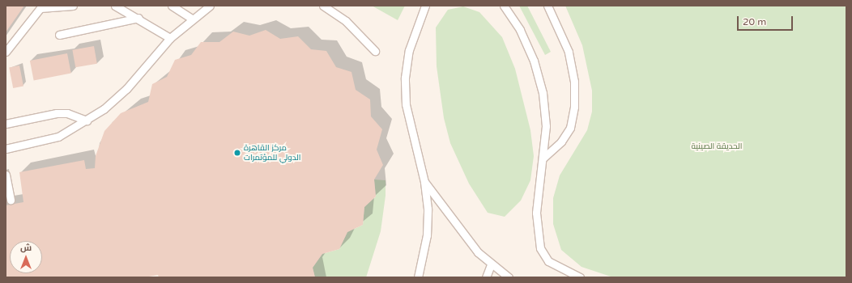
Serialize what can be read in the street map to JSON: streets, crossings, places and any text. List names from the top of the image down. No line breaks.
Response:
{"parks":["الحديقة الصينية"],"places":["مركز القاهرة الدولي للمؤتمرات"],"scale_bar":"20 m","north":"top"}
